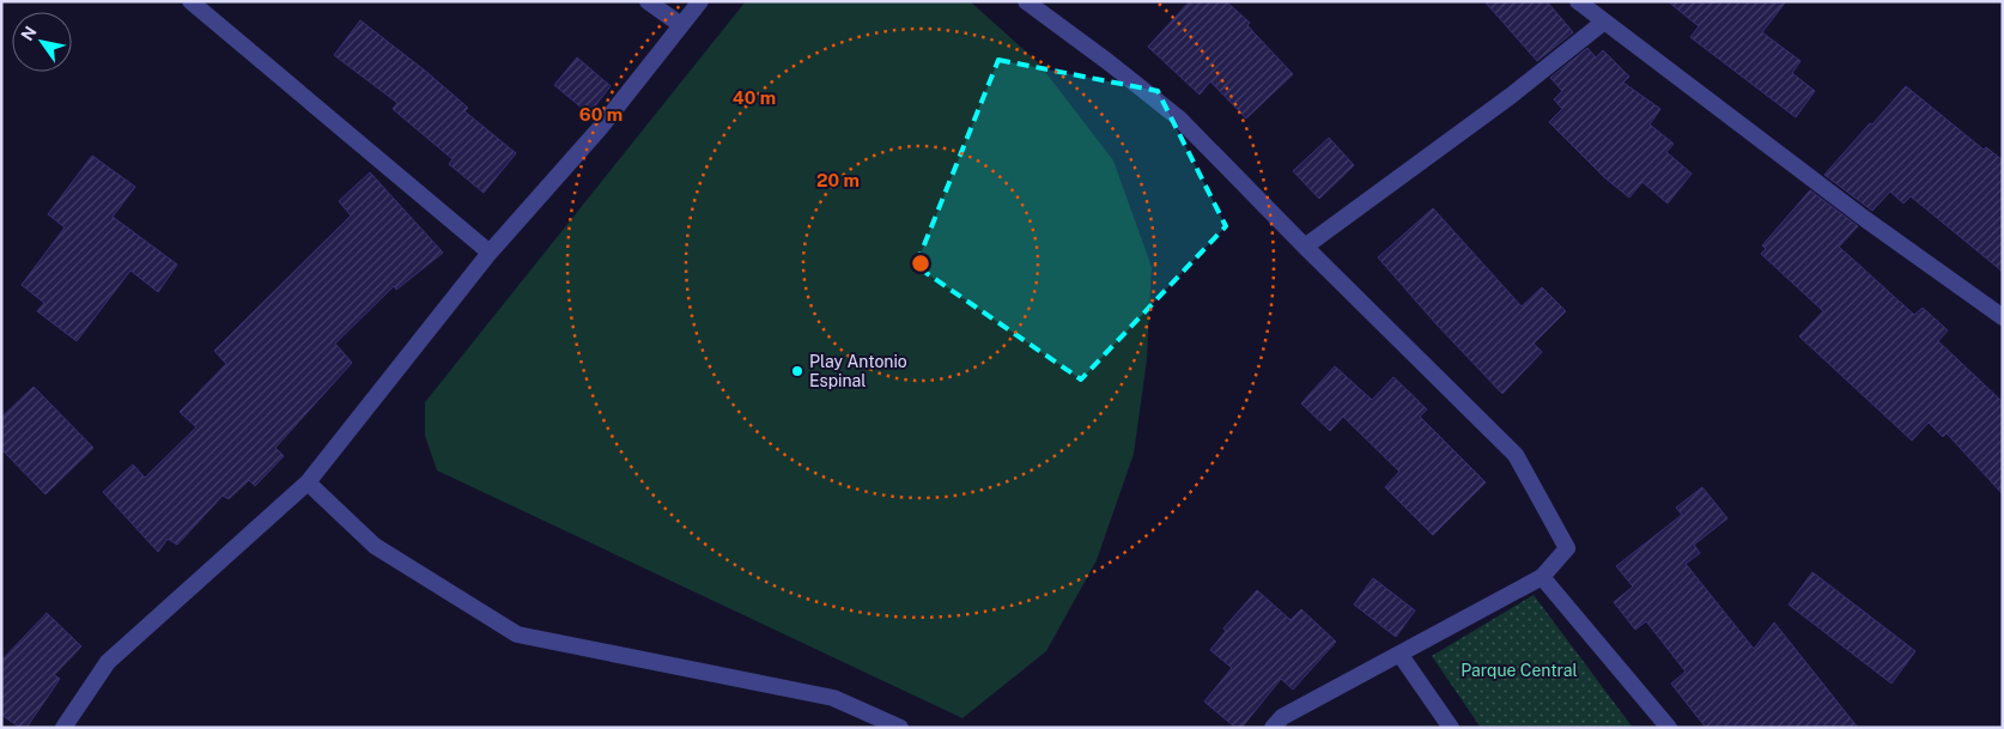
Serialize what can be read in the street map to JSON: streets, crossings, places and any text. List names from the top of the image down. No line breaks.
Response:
{"parks":["Parque Central"],"places":["Play Antonio Espinal"],"north":"top left","rings":["40 m","60 m","20 m"]}
